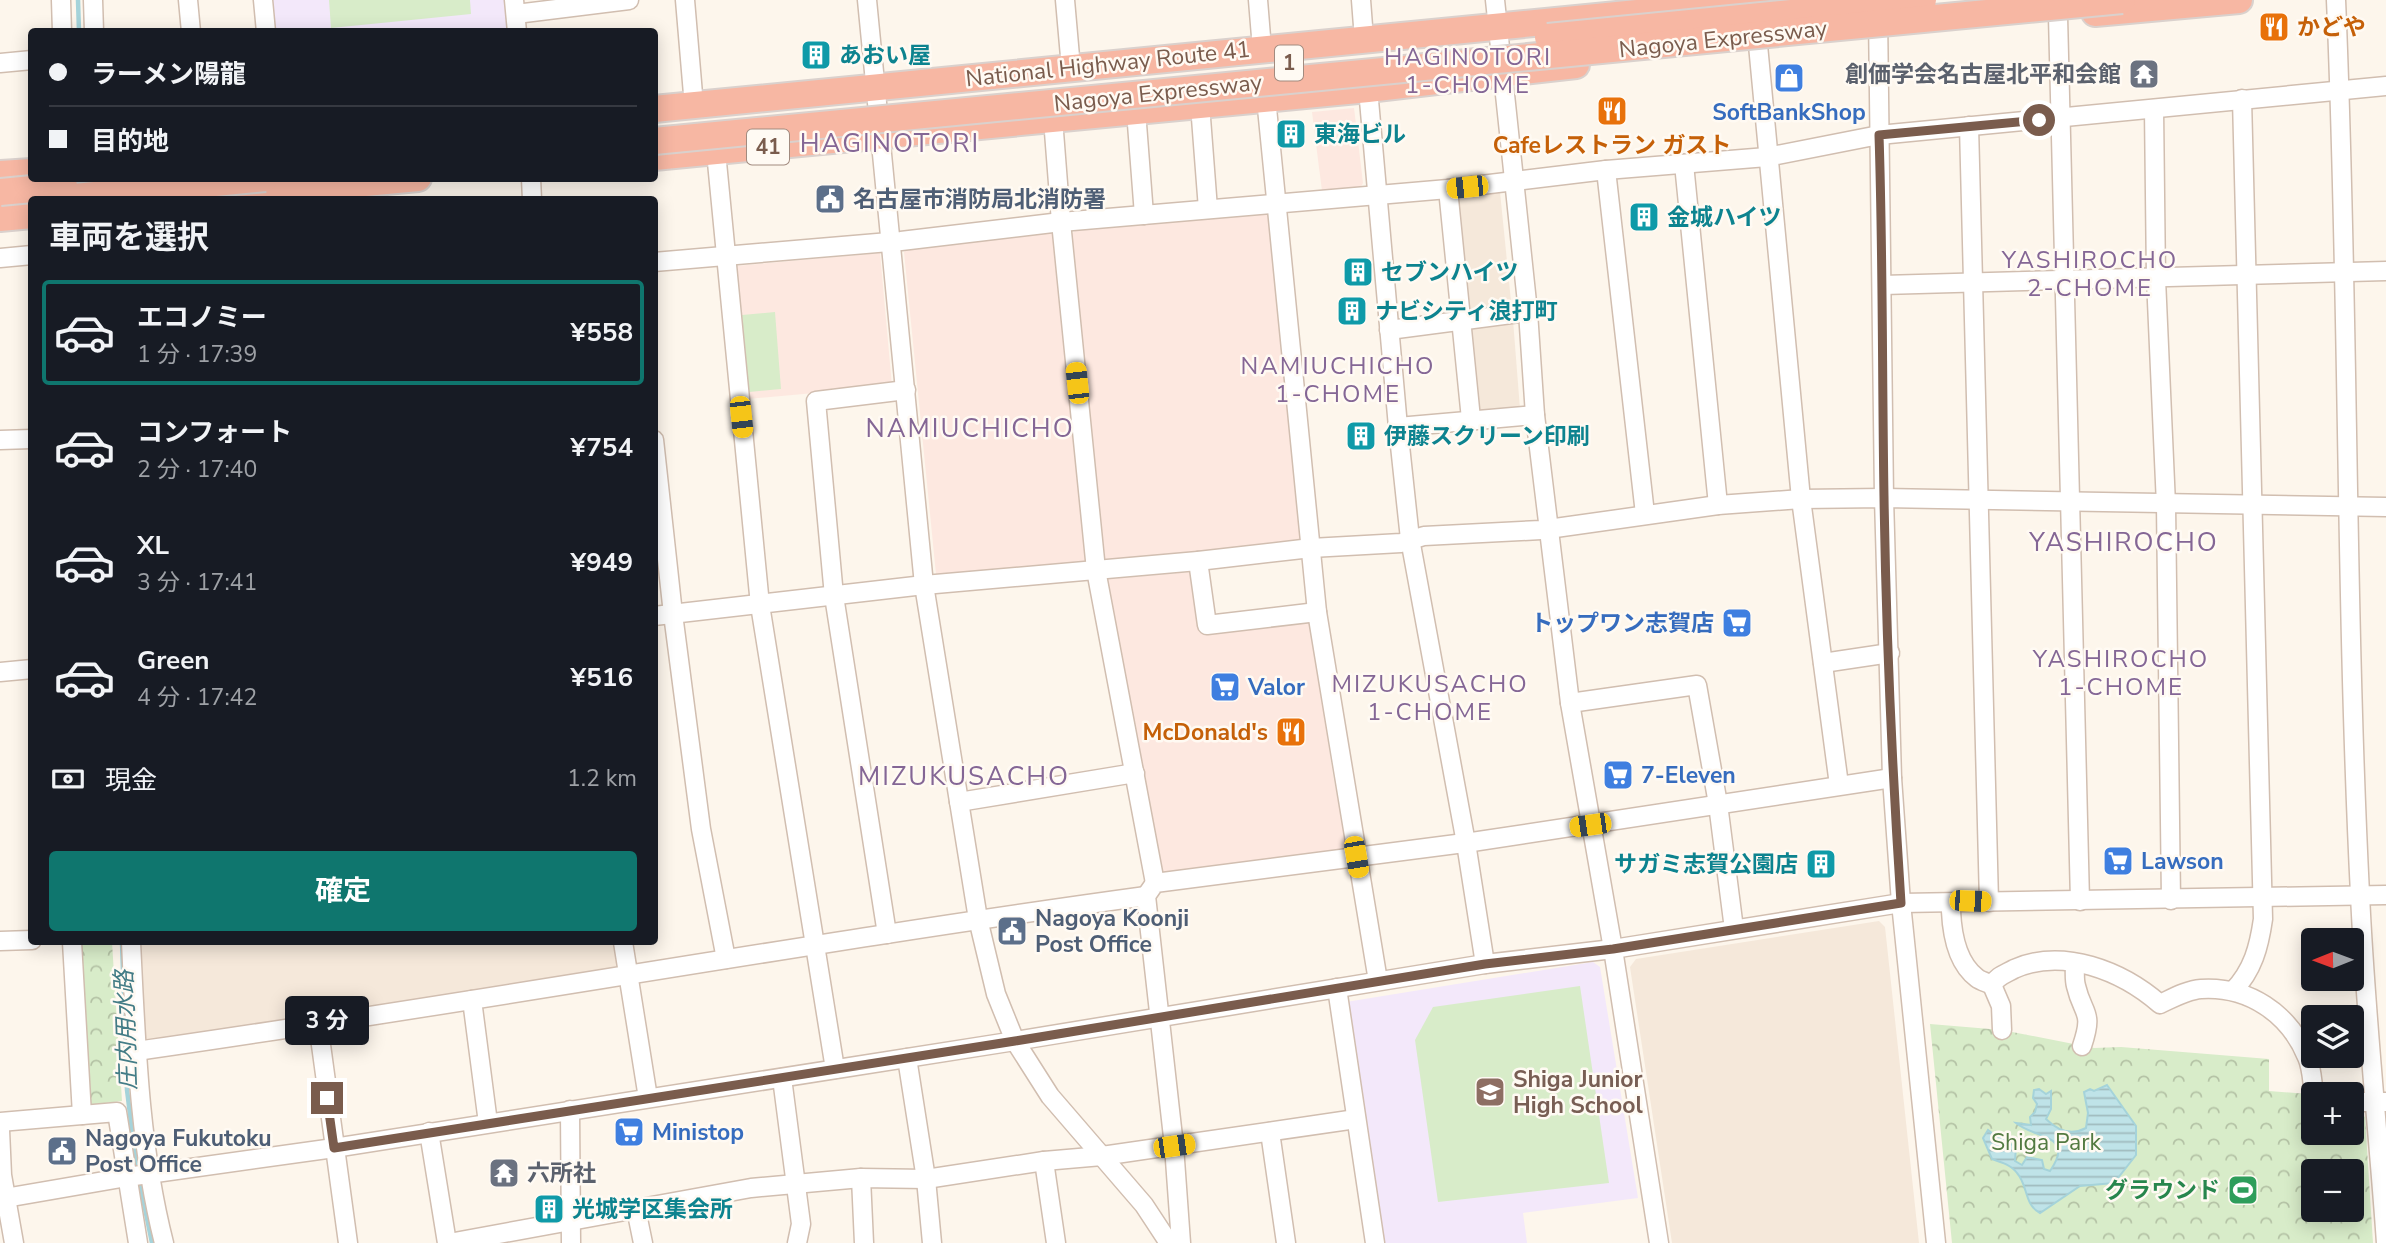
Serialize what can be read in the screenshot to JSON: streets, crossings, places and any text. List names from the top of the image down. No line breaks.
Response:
{"streets":{"highway":["Nagoya Expressway","1","National Highway Route 41","41"]},"districts":["HAGINOTORI 1-CHOME","HAGINOTORI","YASHIROCHO 2-CHOME","NAMIUCHICHO 1-CHOME","NAMIUCHICHO","YASHIROCHO","YASHIROCHO 1-CHOME","MIZUKUSACHO 1-CHOME","MIZUKUSACHO"],"water":["庄内用水路"],"parks":["Shiga Park"],"places":{"restaurant":["かどや","Cafeレストラン ガスト","McDonald's"],"building":["あおい屋","東海ビル","金城ハイツ","セブンハイツ","ナビシティ浪打町","伊藤スクリーン印刷","サガミ志賀公園店","光城学区集会所"],"temple":["創価学会名古屋北平和会館","六所社"],"shop":["SoftBankShop"],"public building":["名古屋市消防局北消防署","Nagoya Koonji Post Office","Nagoya Fukutoku Post Office"],"supermarket":["トップワン志賀店","Valor","7-Eleven","Lawson","Ministop"],"school or university":["Shiga Junior High School"],"sports":["グラウンド"]},"north":"left","page":{"banner":["ラーメン陽龍","目的地"],"heading":"車両を選択","list":[{"name":"エコノミー","note":"1 分 · 17:39","value":"¥558"},{"name":"コンフォート","note":"2 分 · 17:40","value":"¥754"},{"name":"XL","note":"3 分 · 17:41","value":"¥949"},{"name":"Green","note":"4 分 · 17:42","value":"¥516"}],"pay":["現金","1.2 km"],"buttons":"確定","map_buttons":["+","−"],"bubble":"3 分"}}
